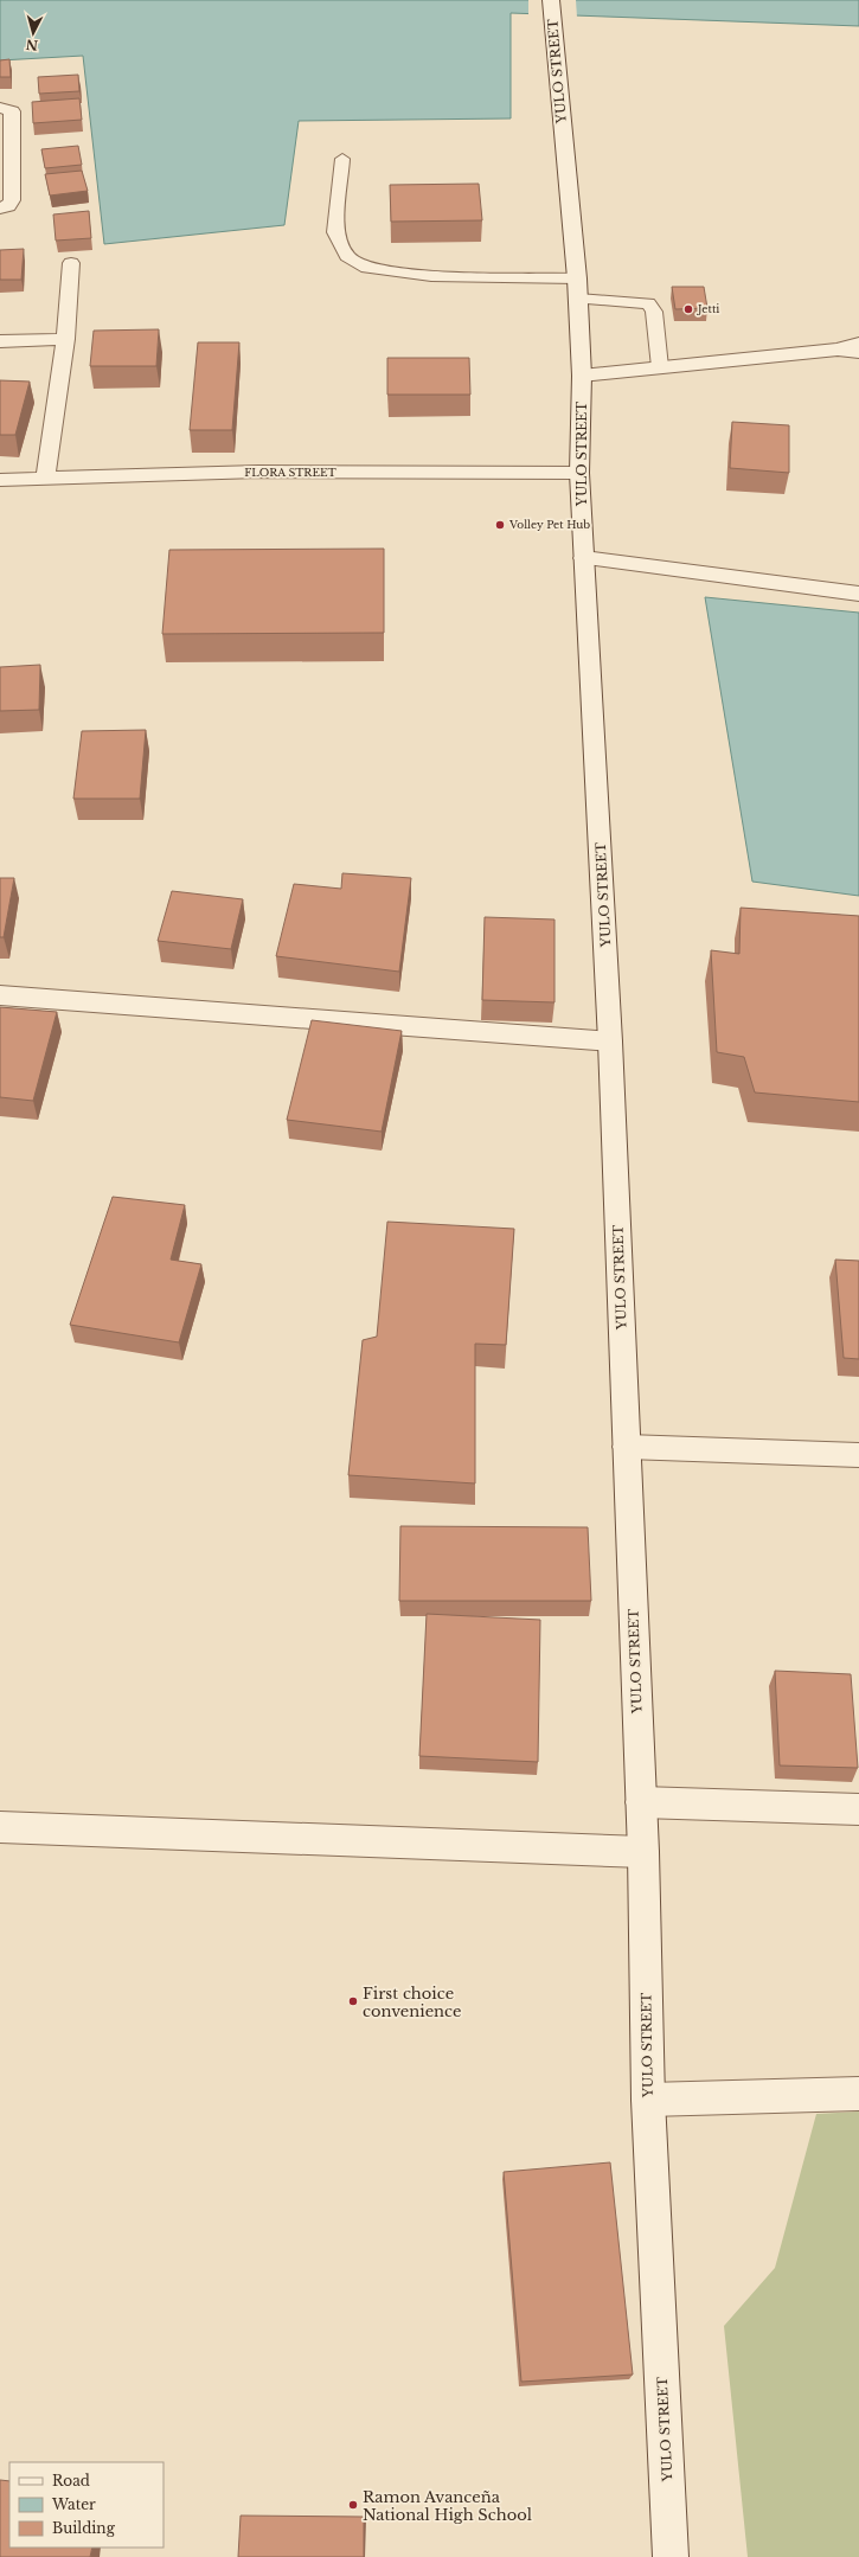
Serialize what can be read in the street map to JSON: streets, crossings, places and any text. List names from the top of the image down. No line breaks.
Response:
{"streets":{"street":["YULO STREET","FLORA STREET"]},"crossings":[["YULO STREET","FLORA STREET"]],"places":["Jetti","Volley Pet Hub","First choice convenience","Ramon Avanceña National High School"],"legend":["Road","Water","Building"],"north":"bottom"}
